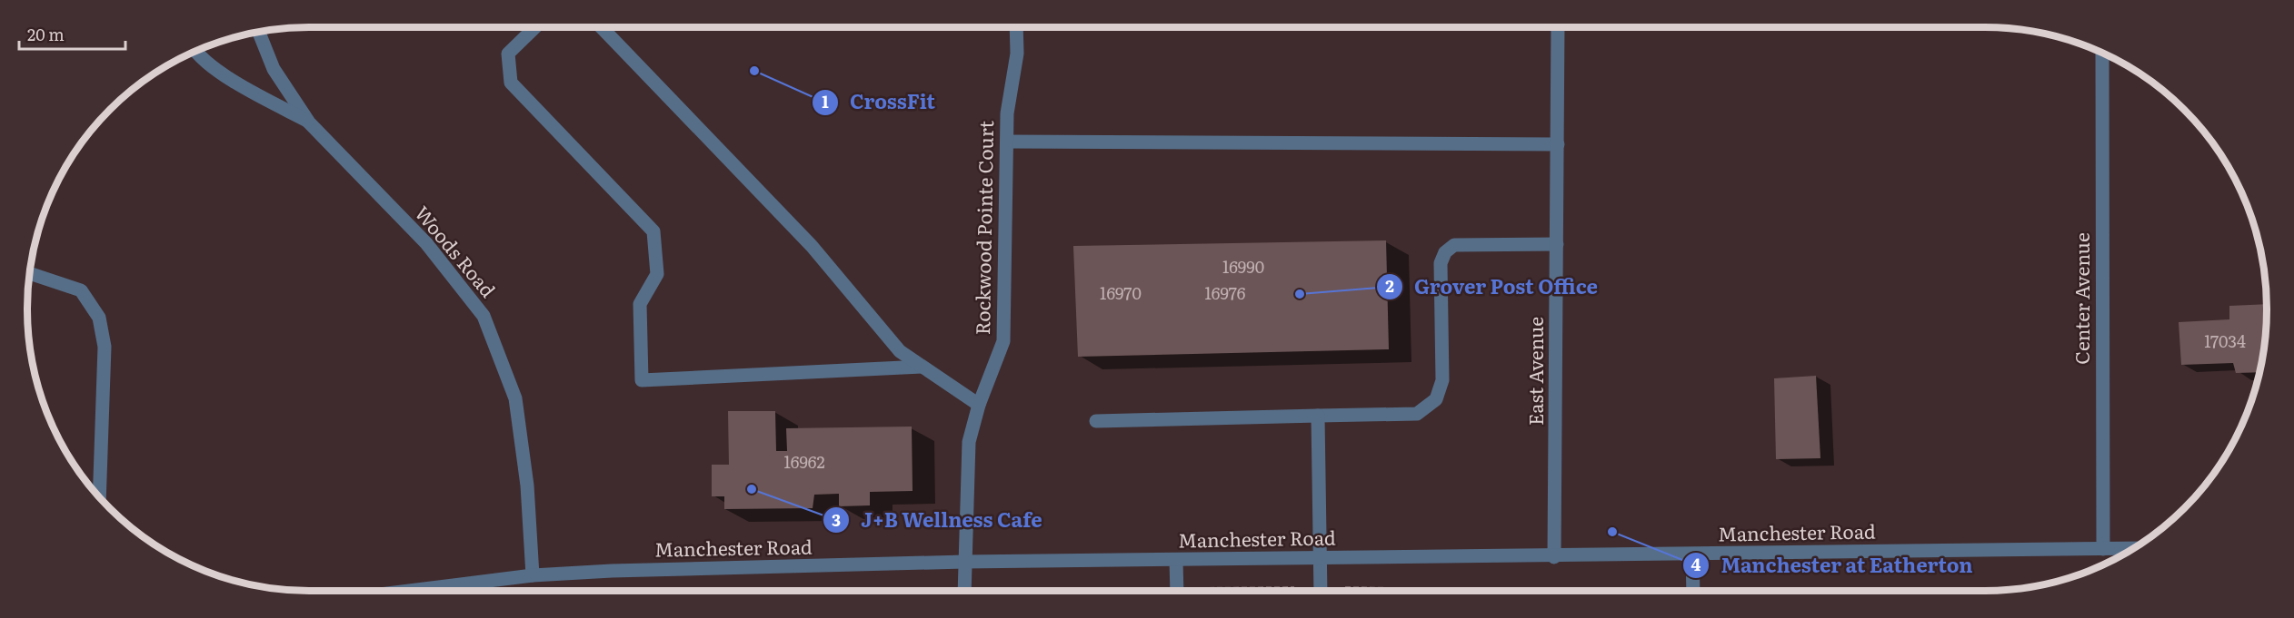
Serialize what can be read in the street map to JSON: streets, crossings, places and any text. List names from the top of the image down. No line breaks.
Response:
{"streets":{"street":["Rockwood Pointe Court","Woods Road","Center Avenue","East Avenue","Manchester Road"]},"crossings":[["Rockwood Pointe Court","Manchester Road"],["Woods Road","Manchester Road"],["Center Avenue","Manchester Road"],["East Avenue","Manchester Road"]],"places":["CrossFit","Grover Post Office","J+B Wellness Cafe","Manchester at Eatherton"],"house_numbers":["16990","16970","16976","17034","16962"],"scale_bar":"20 m"}
